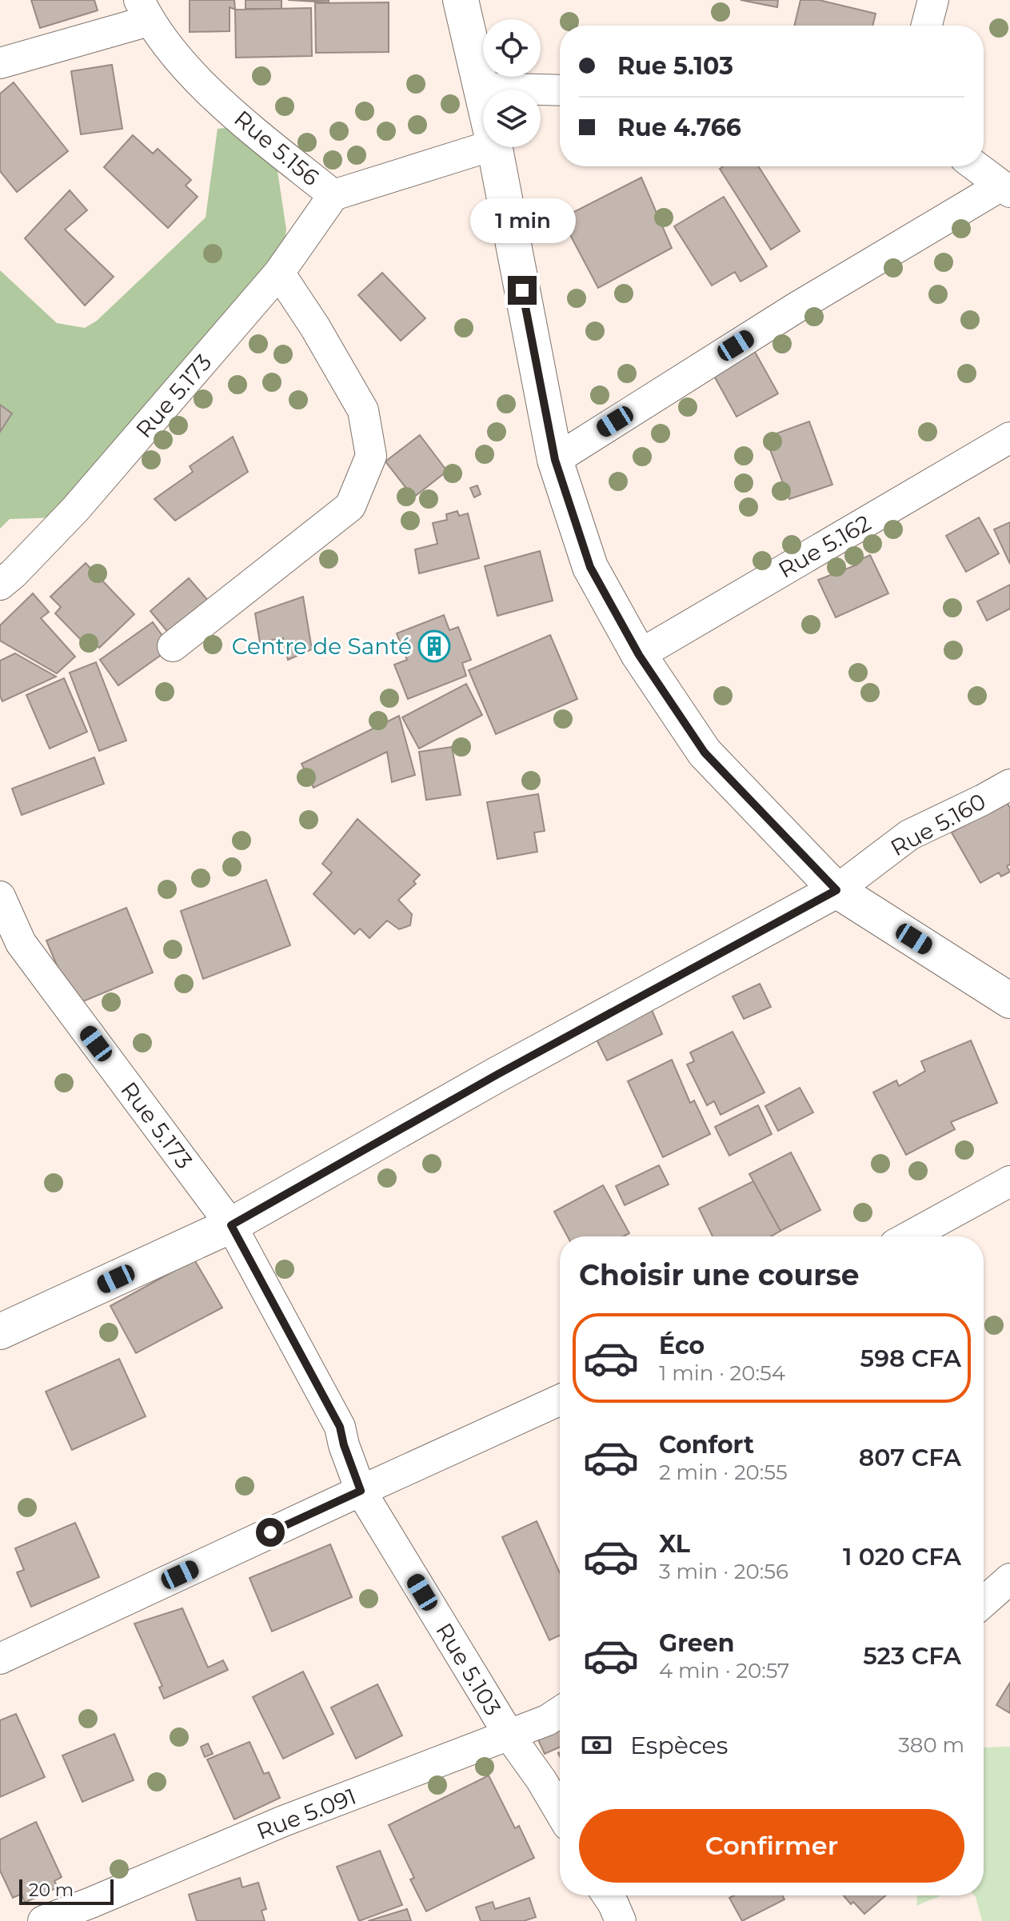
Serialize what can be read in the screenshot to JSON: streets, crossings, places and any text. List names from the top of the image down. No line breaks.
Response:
{"streets":{"street":["Rue 5.156","Rue 5.173","Rue 5.162","Rue 5.160","Rue 5.103","Rue 5.091"]},"crossings":[["Rue 5.156","Rue 5.173"],["Rue 5.173","Rue 5.103"],["Rue 5.103","Rue 5.091"]],"places":{"building":["Centre de Santé"]},"scale_bar":"20 m","page":{"banner":["Rue 5.103","Rue 4.766"],"bubble":"1 min","heading":"Choisir une course","list":[{"name":"Éco","note":"1 min · 20:54","value":"598 CFA"},{"name":"Confort","note":"2 min · 20:55","value":"807 CFA"},{"name":"XL","note":"3 min · 20:56","value":"1 020 CFA"},{"name":"Green","note":"4 min · 20:57","value":"523 CFA"}],"pay":["Espèces","380 m"],"buttons":"Confirmer","scale":"20 m"}}
